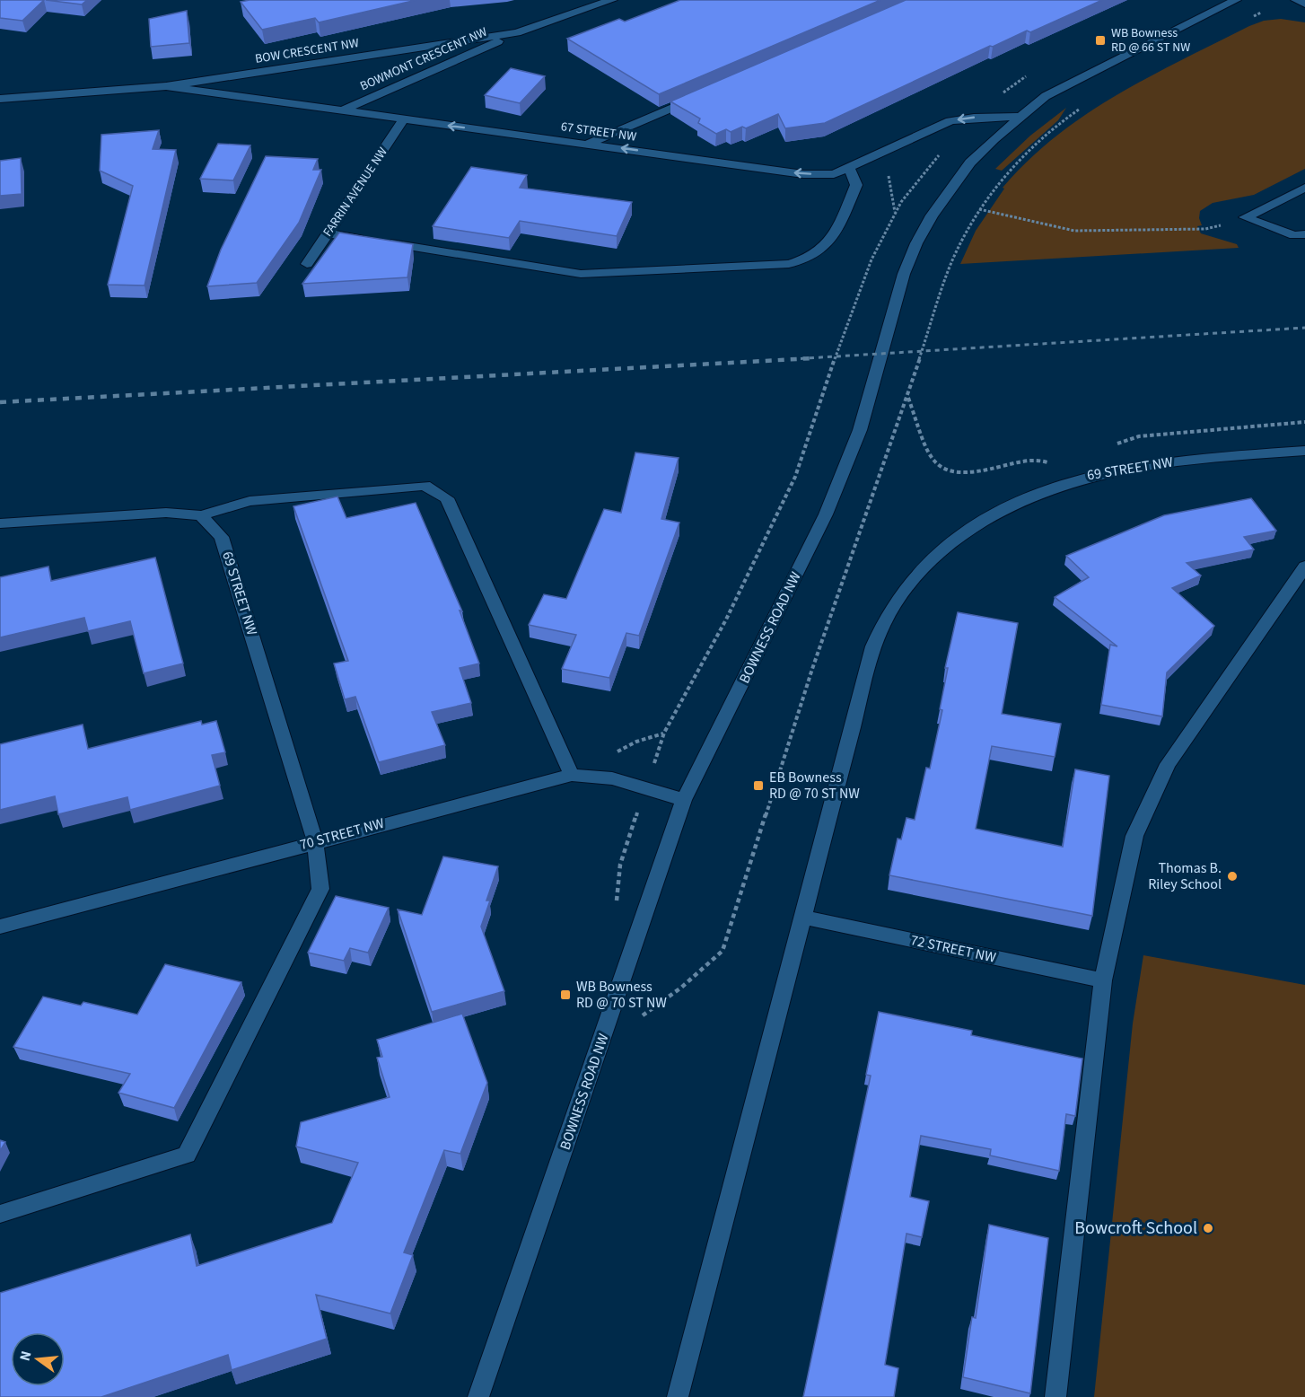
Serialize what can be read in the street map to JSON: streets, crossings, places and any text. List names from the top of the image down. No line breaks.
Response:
{"streets":{"street":["BOW CRESCENT NW","BOWMONT CRESCENT NW","67 STREET NW","FARRIN AVENUE NW","69 STREET NW","BOWNESS ROAD NW","70 STREET NW","72 STREET NW"]},"crossings":[["BOW CRESCENT NW","BOWMONT CRESCENT NW"],["BOW CRESCENT NW","67 STREET NW"],["BOWMONT CRESCENT NW","67 STREET NW"],["67 STREET NW","FARRIN AVENUE NW"],["67 STREET NW","BOWNESS ROAD NW"],["69 STREET NW","70 STREET NW"],["69 STREET NW","72 STREET NW"],["BOWNESS ROAD NW","70 STREET NW"]],"one_way":["67 STREET NW"],"places":{"transit":["WB Bowness RD @ 66 ST NW","EB Bowness RD @ 70 ST NW","WB Bowness RD @ 70 ST NW"],"other":["Thomas B. Riley School","Bowcroft School"]},"north":"left"}
